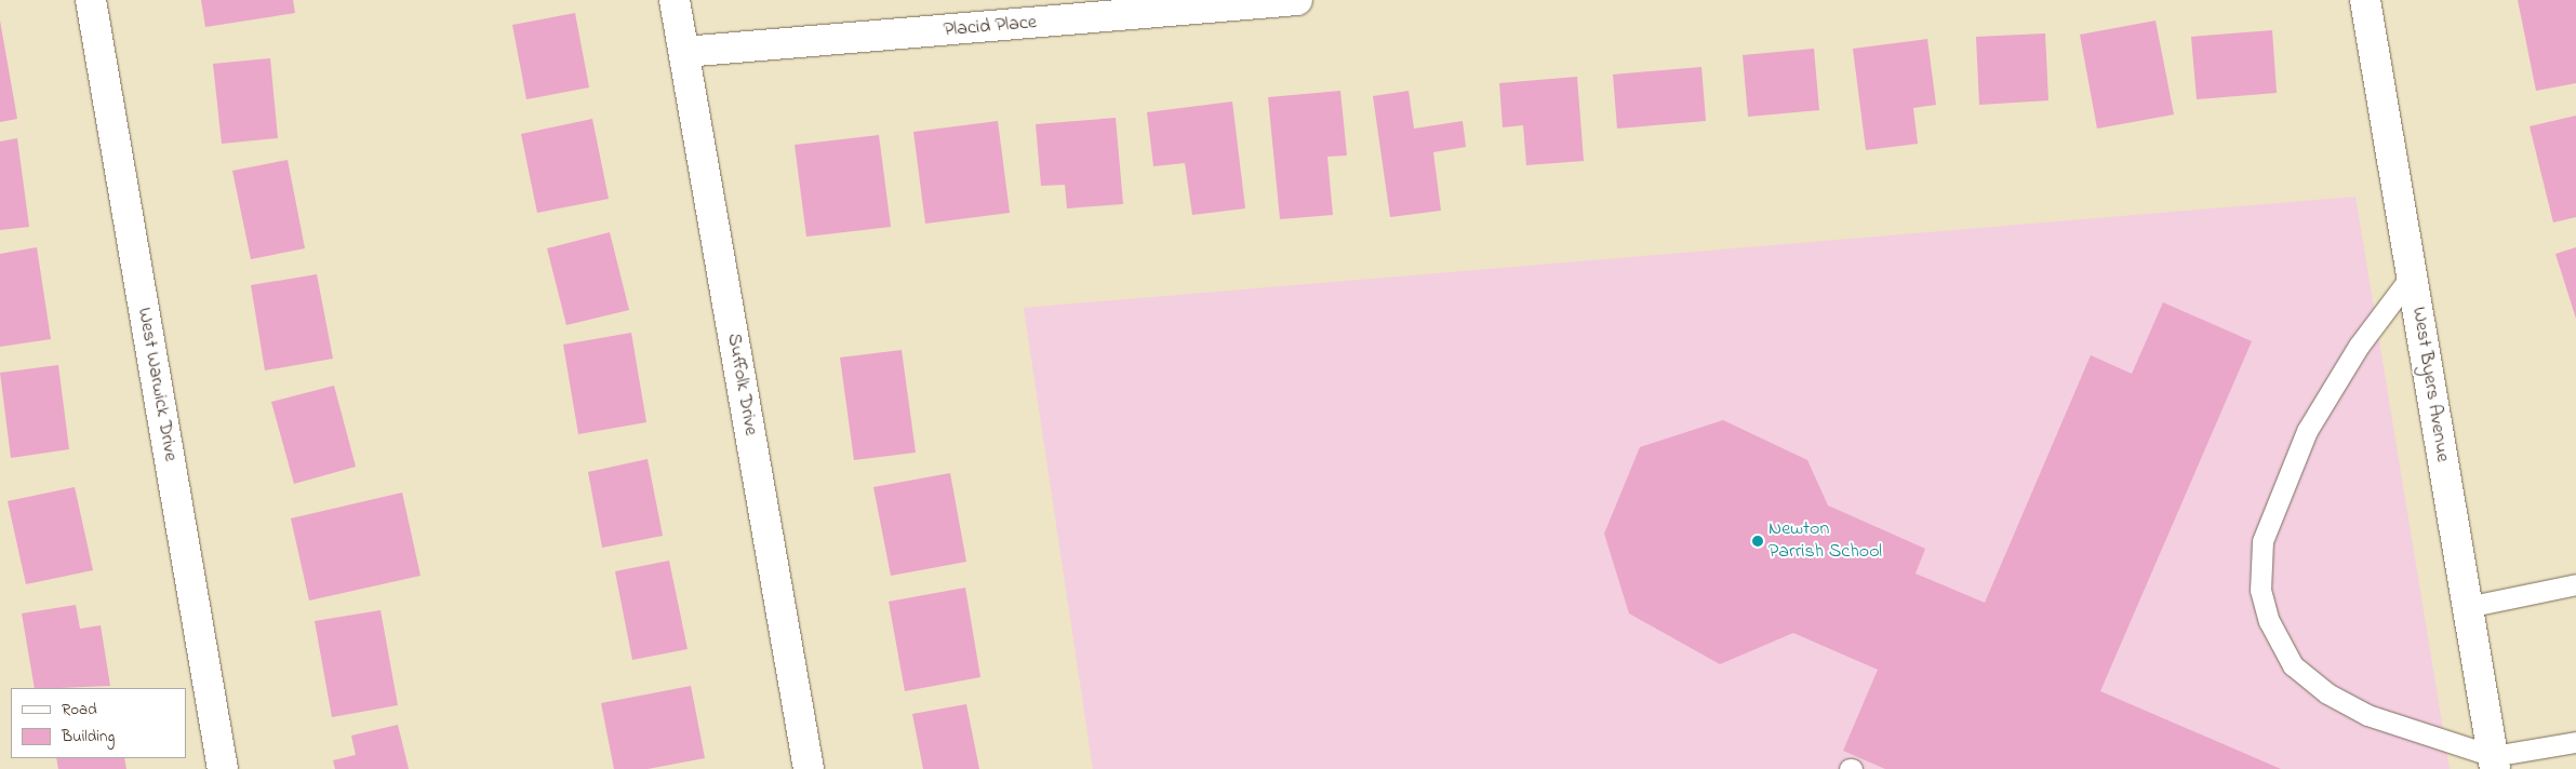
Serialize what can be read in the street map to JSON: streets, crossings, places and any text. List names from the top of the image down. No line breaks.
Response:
{"streets":{"street":["Placid Place","West Warwick Drive","Suffolk Drive","West Byers Avenue"]},"crossings":[["Placid Place","Suffolk Drive"]],"places":["Newton Parrish School"],"legend":["Road","Building"]}
